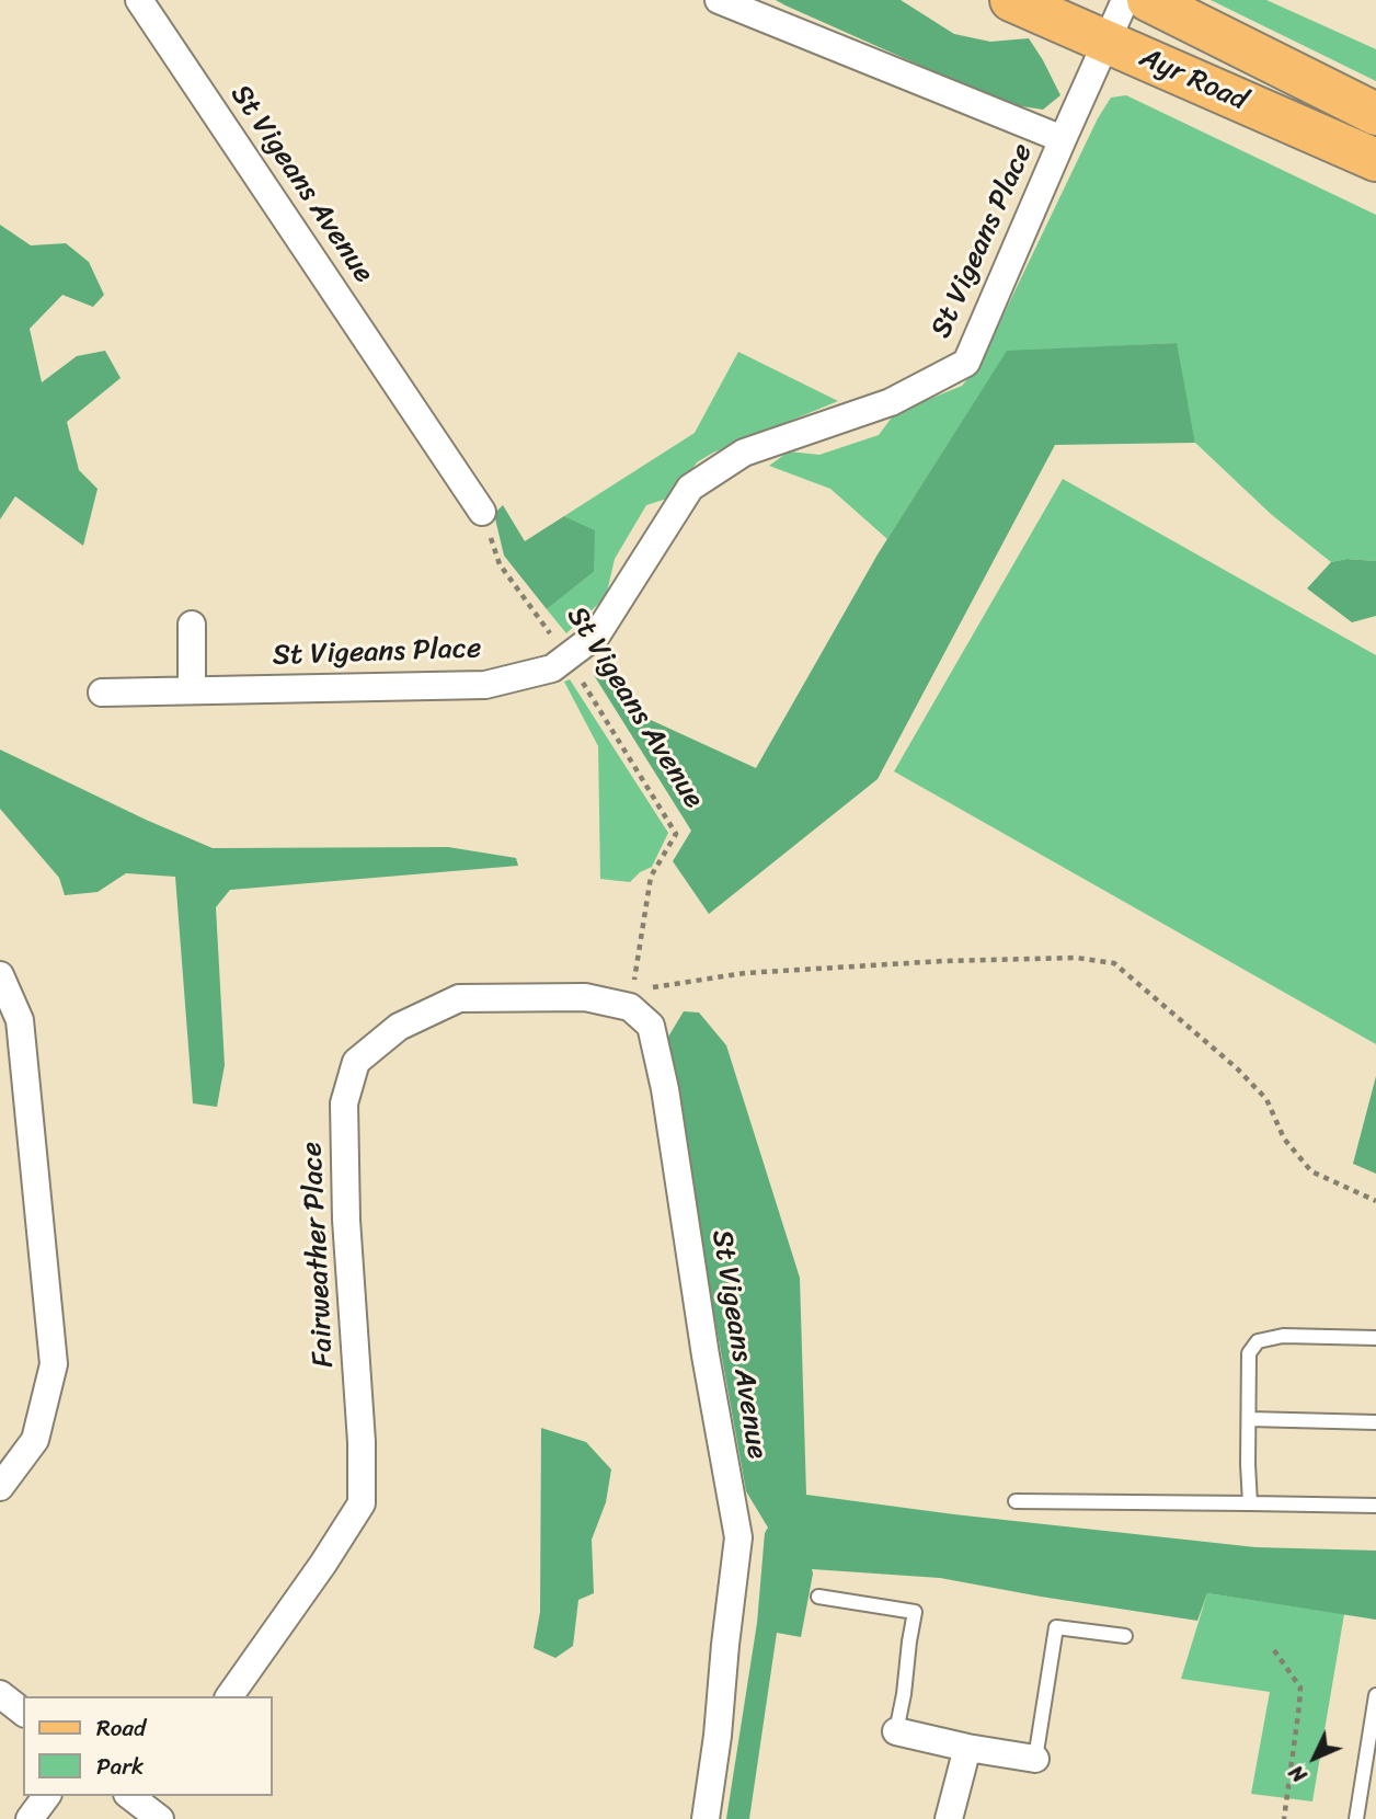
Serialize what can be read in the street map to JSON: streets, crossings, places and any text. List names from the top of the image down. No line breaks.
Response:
{"streets":{"main road":["Ayr Road"],"street":["St Vigeans Avenue","St Vigeans Place","Fairweather Place"]},"crossings":[["Ayr Road","St Vigeans Place"],["St Vigeans Avenue","St Vigeans Place"],["St Vigeans Avenue","Fairweather Place"]],"legend":["Road","Park"],"north":"bottom left"}
